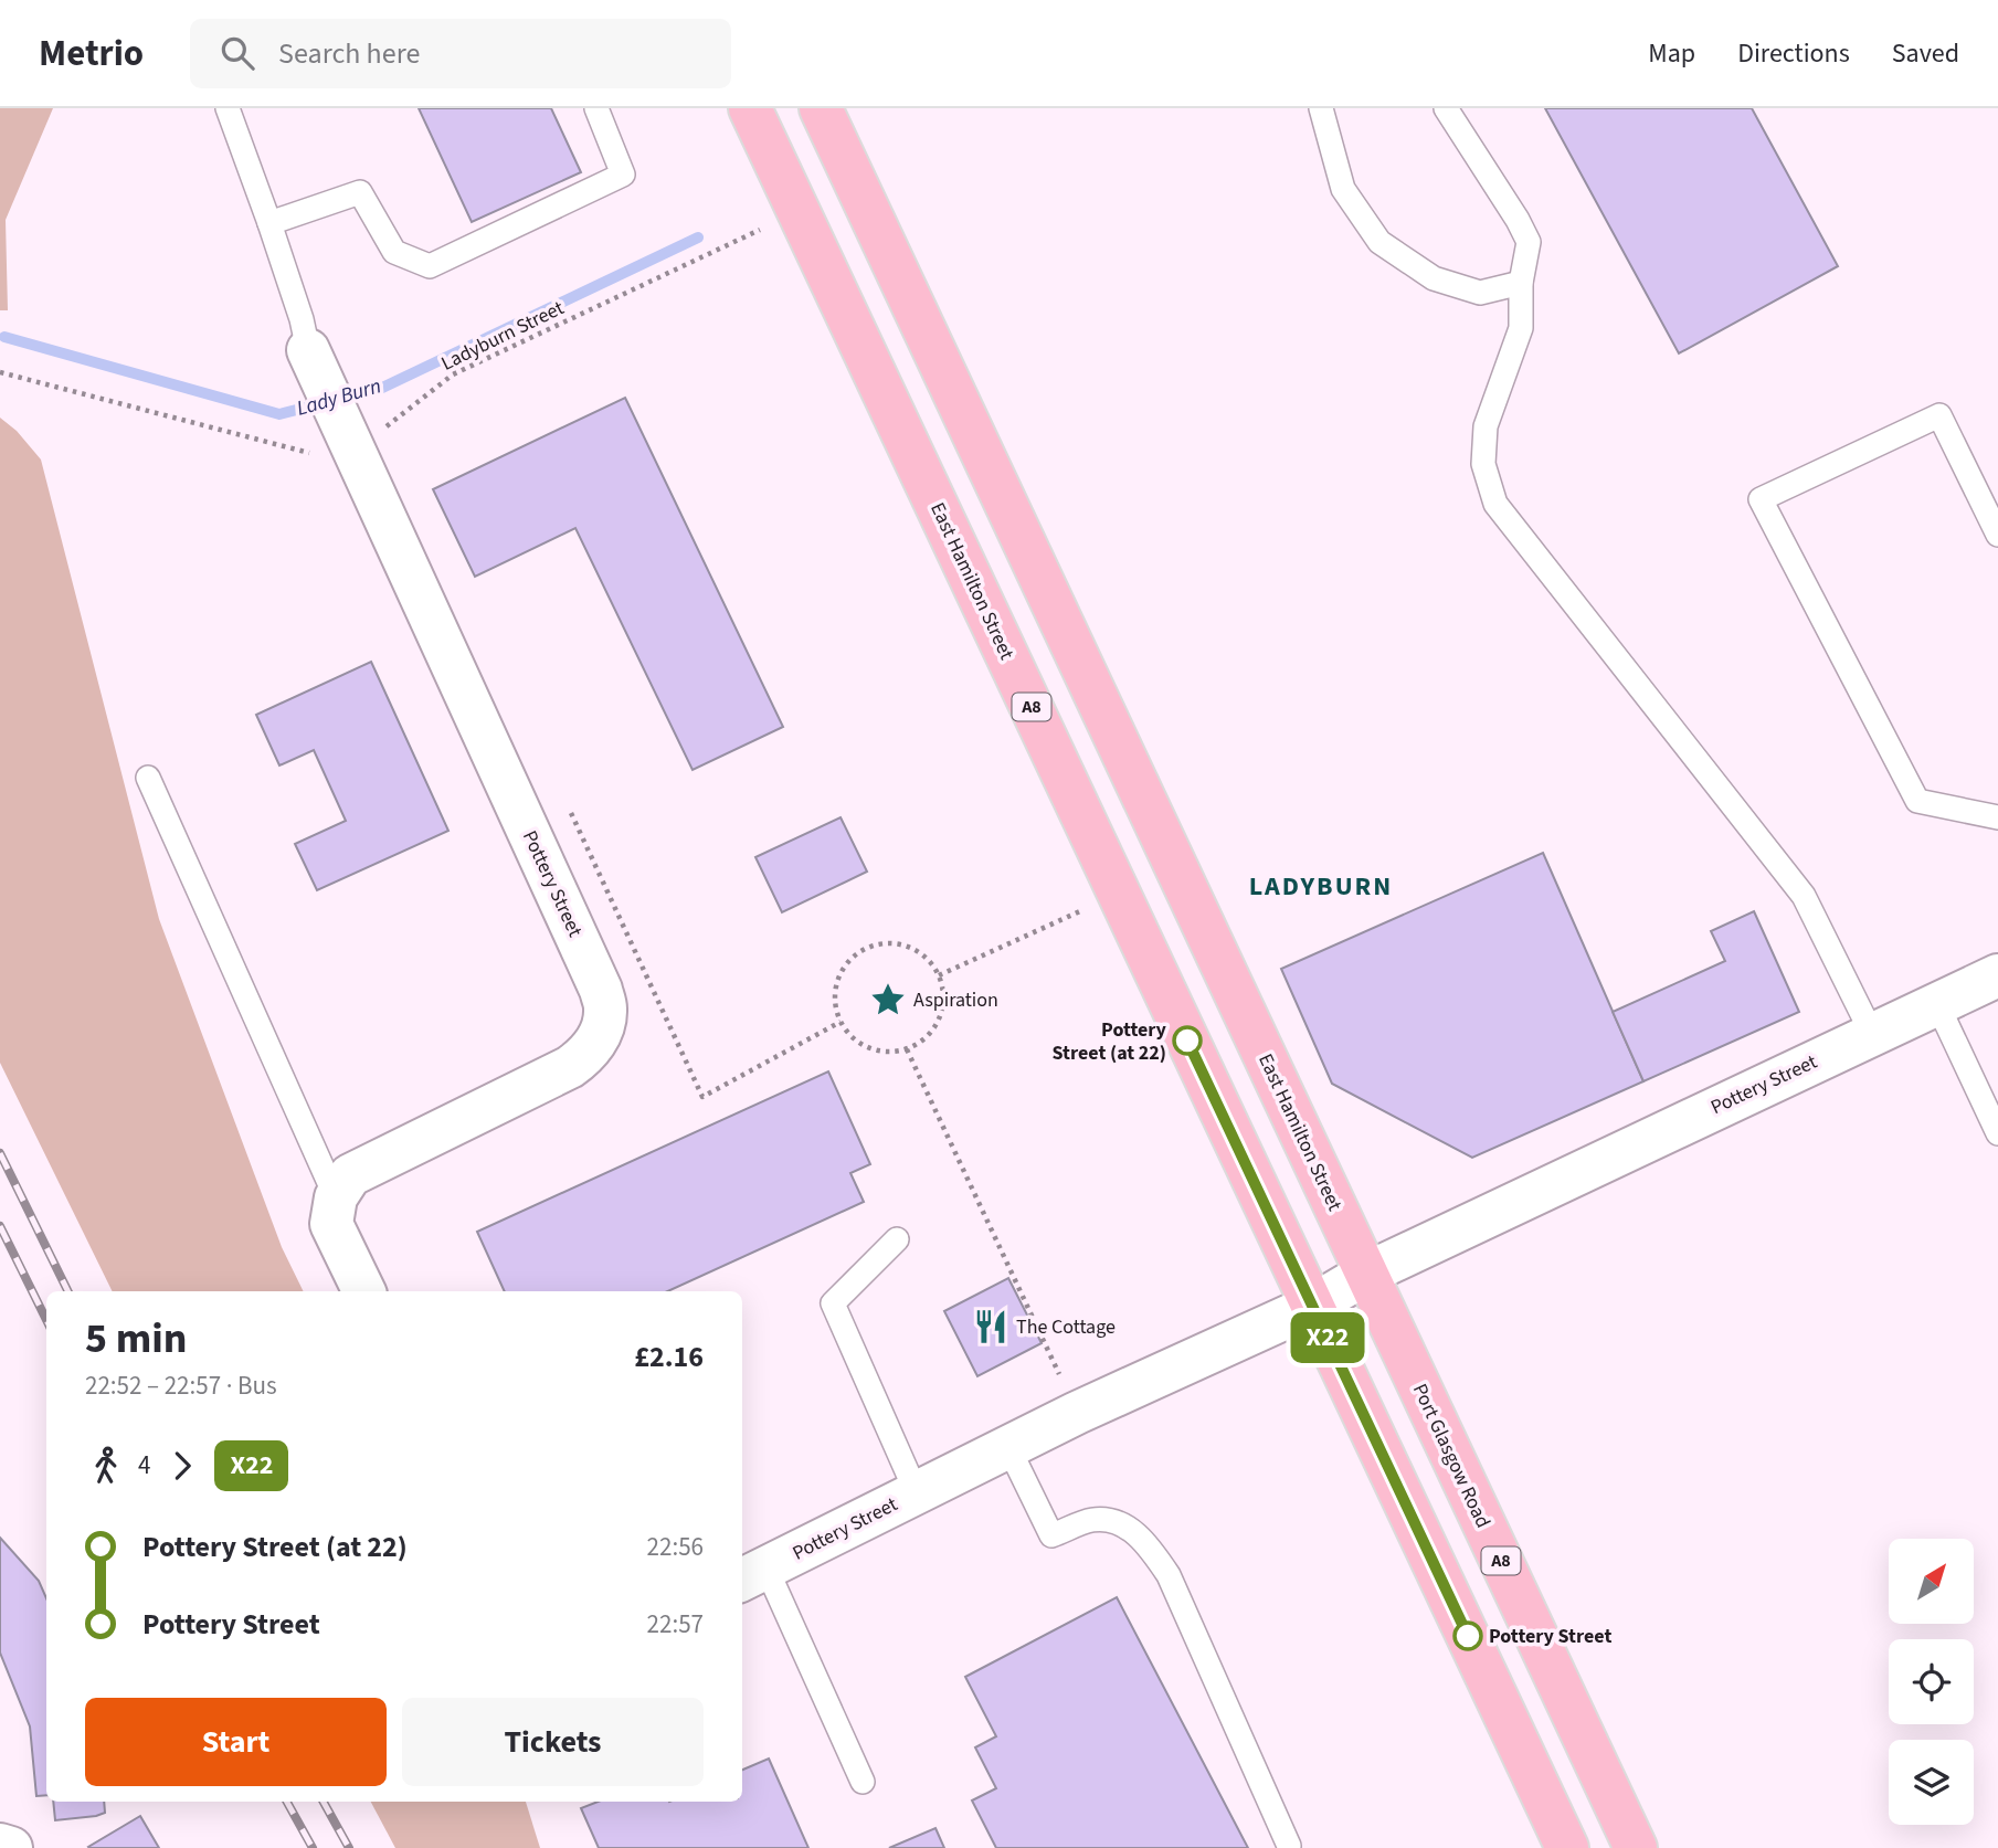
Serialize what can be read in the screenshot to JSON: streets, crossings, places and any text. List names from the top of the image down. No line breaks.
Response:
{"streets":{"highway":["East Hamilton Street","A8","Port Glasgow Road"],"street":["Pottery Street"],"path":["Ladyburn Street"]},"crossings":[["Ladyburn Street","East Hamilton Street"],["Ladyburn Street","Pottery Street"],["East Hamilton Street","A8"],["East Hamilton Street","Pottery Street"],["East Hamilton Street","Port Glasgow Road"],["A8","Pottery Street"],["Pottery Street","Port Glasgow Road"]],"districts":["LADYBURN"],"water":["Lady Burn"],"places":{"place":["Aspiration"],"other":["Pottery Street (at 22)","Pottery Street"],"restaurant":["The Cottage"]},"lines":["bus line X22"],"north":"top right","page":{"header":"Metrio","search":"Search here","nav":["Map","Directions","Saved"],"on_map":"X22","heading":["5 min","22:52 – 22:57 · Bus","£2.16"],"legs":["4","X22"],"list":[{"name":"Pottery Street (at 22)","value":"22:56"},{"name":"Pottery Street","value":"22:57"}],"buttons":["Start","Tickets"]}}
